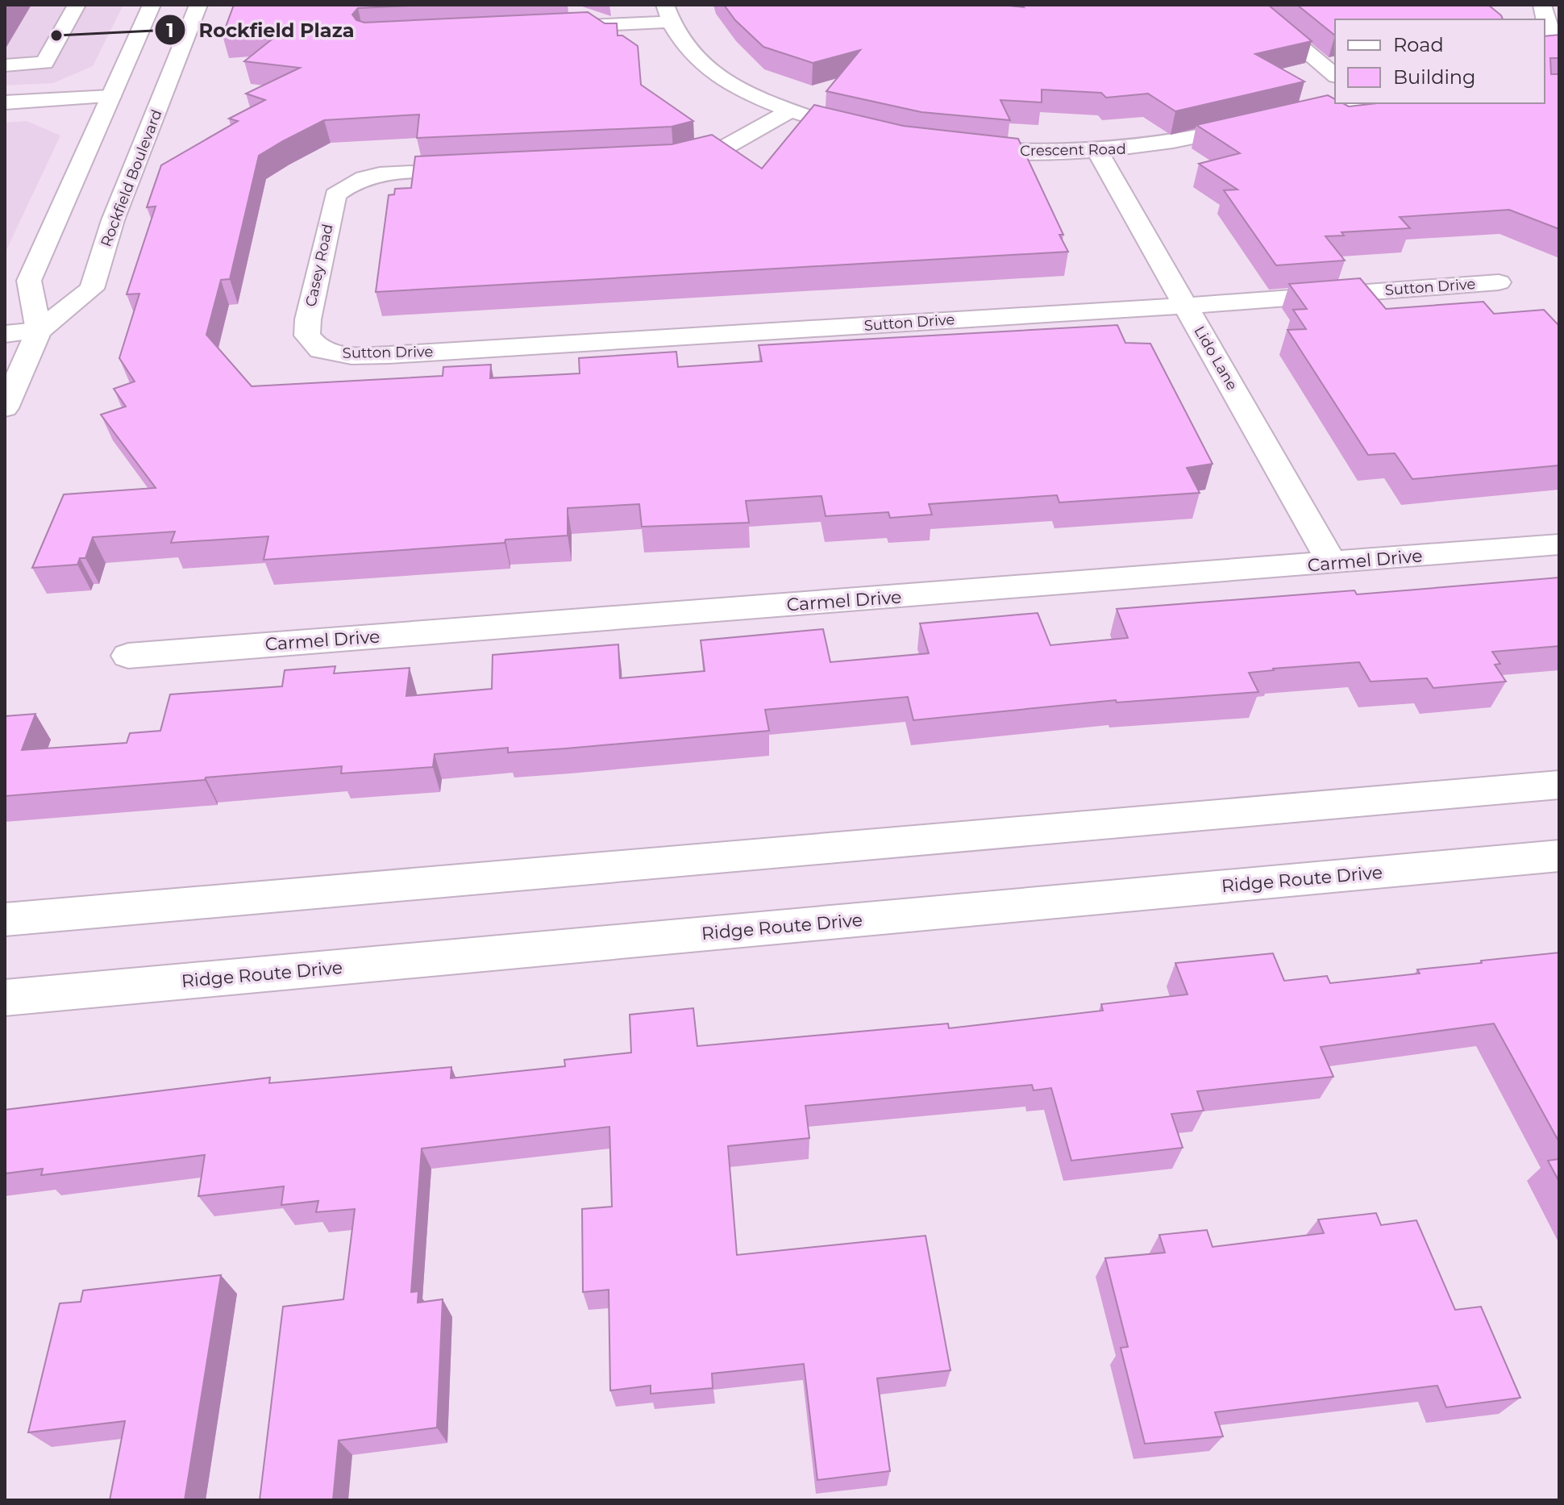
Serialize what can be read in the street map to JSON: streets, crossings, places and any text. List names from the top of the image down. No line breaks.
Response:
{"streets":{"street":["Crescent Road","Rockfield Boulevard","Casey Road","Sutton Drive","Lido Lane","Carmel Drive","Ridge Route Drive"]},"crossings":[["Crescent Road","Lido Lane"],["Casey Road","Sutton Drive"],["Sutton Drive","Lido Lane"],["Lido Lane","Carmel Drive"]],"places":["Rockfield Plaza"],"legend":["Road","Building"]}
